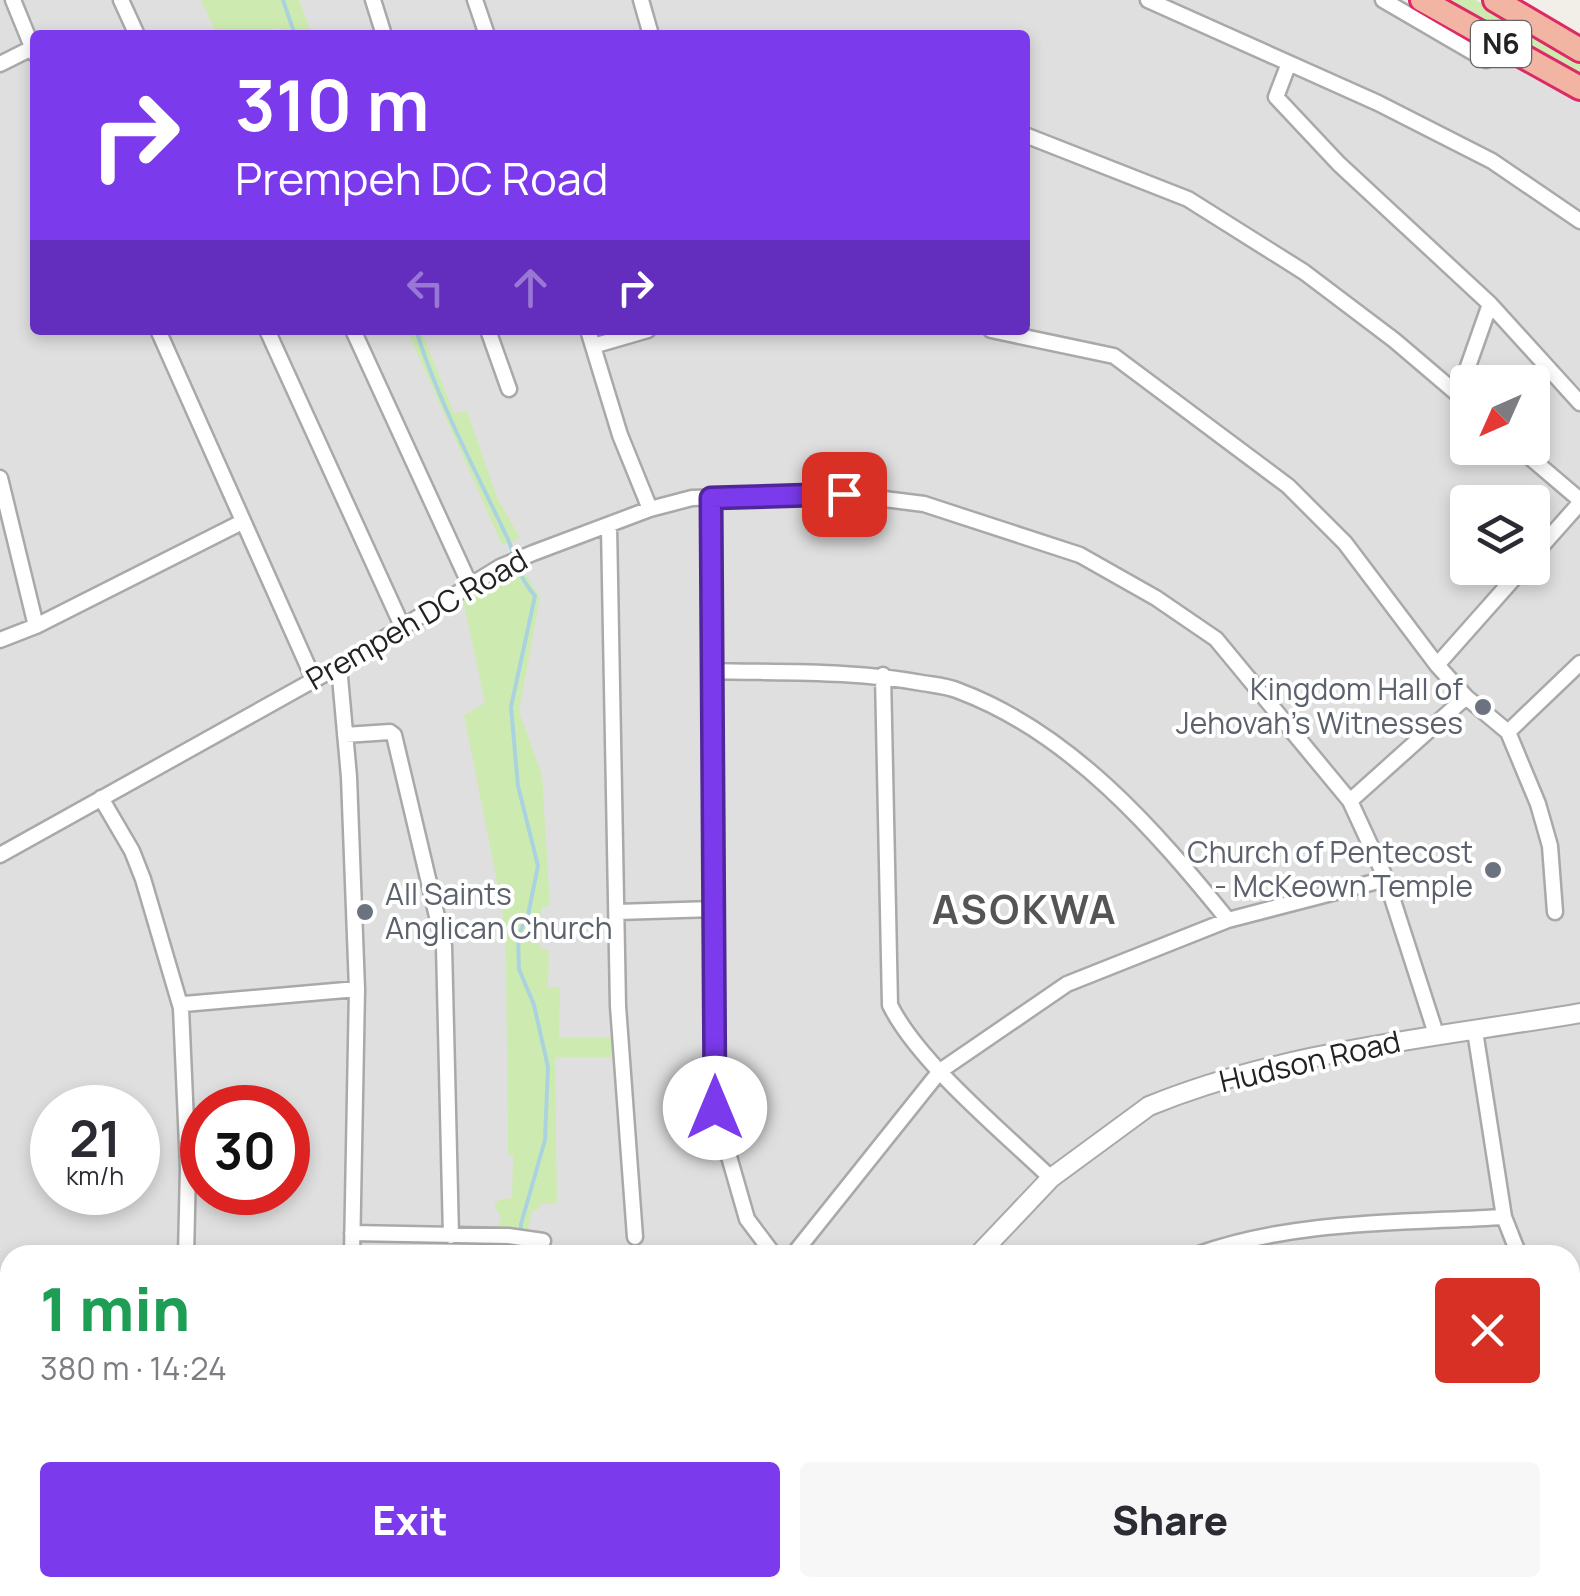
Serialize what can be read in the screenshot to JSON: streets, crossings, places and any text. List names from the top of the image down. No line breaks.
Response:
{"streets":{"highway":["N6"],"street":["Prempeh DC Road","Hudson Road"]},"crossings":[["Prempeh DC Road","Hudson Road"]],"districts":["ASOKWA"],"places":["Kingdom Hall of Jehovah's Witnesses","Church of Pentecost - McKeown Temple","All Saints Anglican Church"],"north":"bottom left","page":{"turn":["310 m","Prempeh DC Road"],"speed":"21 km/h","limit":"30","heading":["1 min","380 m · 14:24"],"buttons":["Exit","Share"]}}
